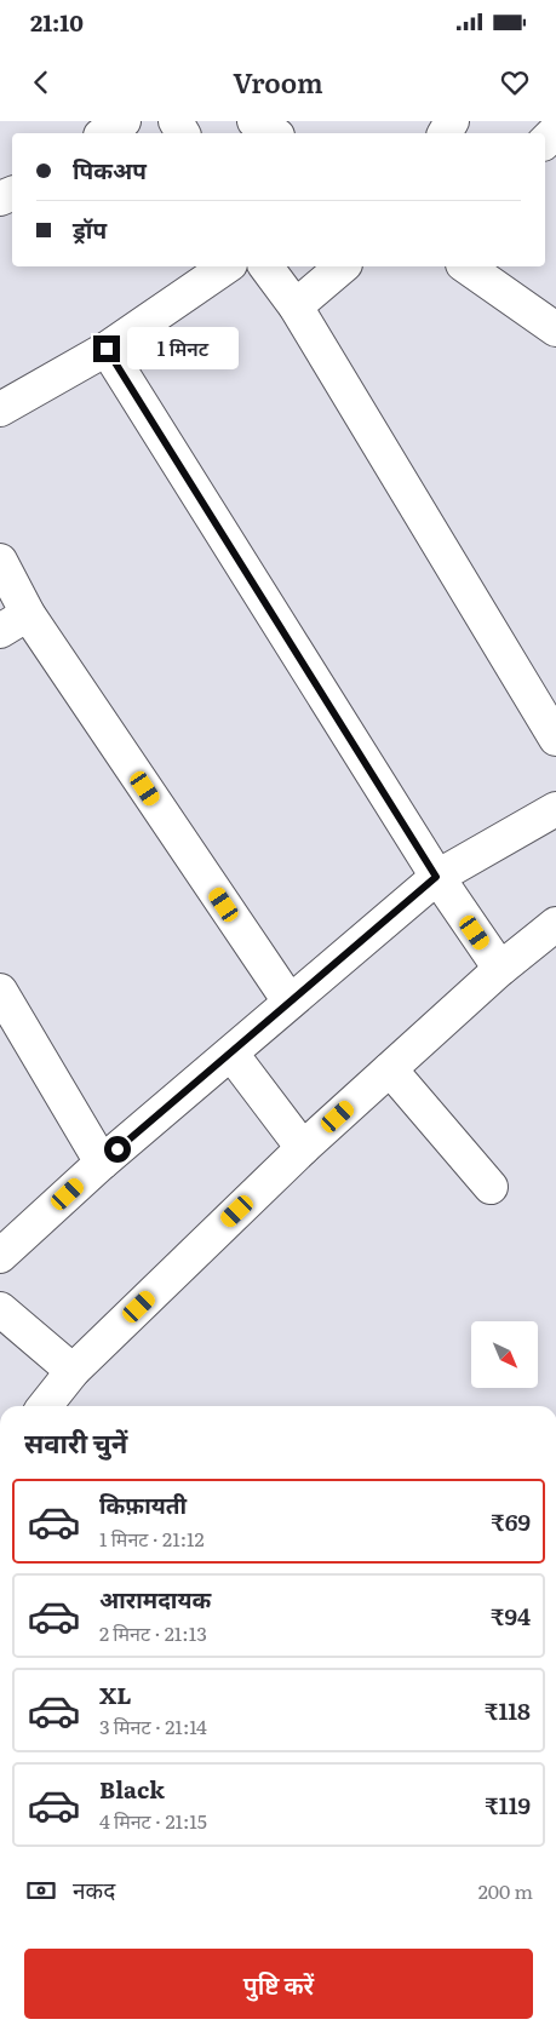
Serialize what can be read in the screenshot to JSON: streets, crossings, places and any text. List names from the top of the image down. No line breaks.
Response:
{"north":"bottom right","page":{"status":"21:10","header":"Vroom","banner":["पिकअप","ड्रॉप"],"bubble":"1 मिनट","heading":"सवारी चुनें","list":[{"name":"किफ़ायती","note":"1 मिनट · 21:12","value":"₹69"},{"name":"आरामदायक","note":"2 मिनट · 21:13","value":"₹94"},{"name":"XL","note":"3 मिनट · 21:14","value":"₹118"},{"name":"Black","note":"4 मिनट · 21:15","value":"₹119"}],"pay":["नकद","200 m"],"buttons":"पुष्टि करें"}}
